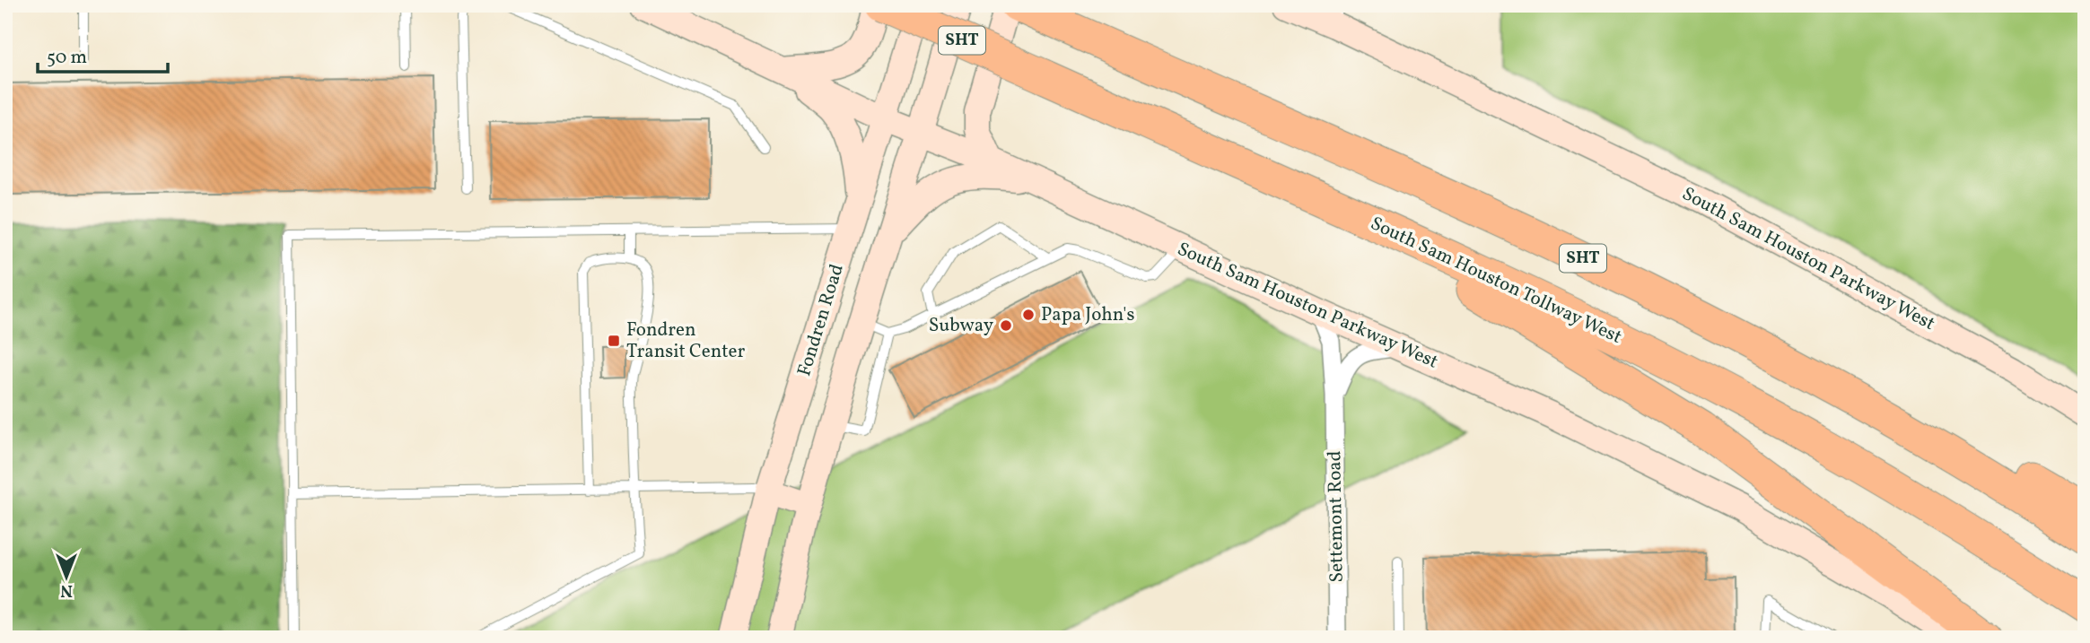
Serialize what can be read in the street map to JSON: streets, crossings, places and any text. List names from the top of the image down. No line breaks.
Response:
{"streets":{"highway":["SHT","South Sam Houston Tollway West"],"main road":["South Sam Houston Parkway West","Fondren Road"],"street":["Settemont Road"]},"crossings":[["South Sam Houston Parkway West","Fondren Road"],["South Sam Houston Parkway West","Settemont Road"]],"places":{"other":["Papa John's","Subway"],"transit":["Fondren Transit Center"]},"scale_bar":"50 m","north":"bottom"}
